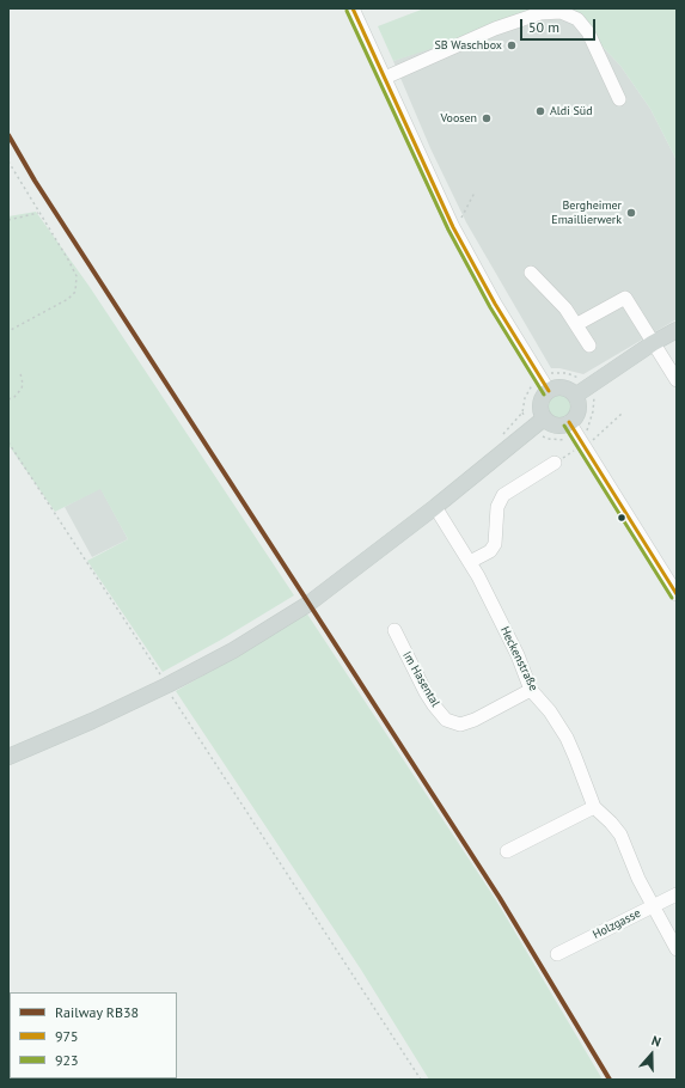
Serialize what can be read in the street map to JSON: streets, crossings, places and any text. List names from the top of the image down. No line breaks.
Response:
{"streets":{"street":["Heckenstraße","Im Hasental","Holzgasse"]},"crossings":[["Heckenstraße","Im Hasental"],["Heckenstraße","Holzgasse"]],"places":["SB Waschbox","Aldi Süd","Voosen","Bergheimer Emaillierwerk"],"lines":["transit line 975","transit line 923","rail line RB38"],"legend":["Railway RB38","975","923"],"scale_bar":"50 m","north":"top"}
